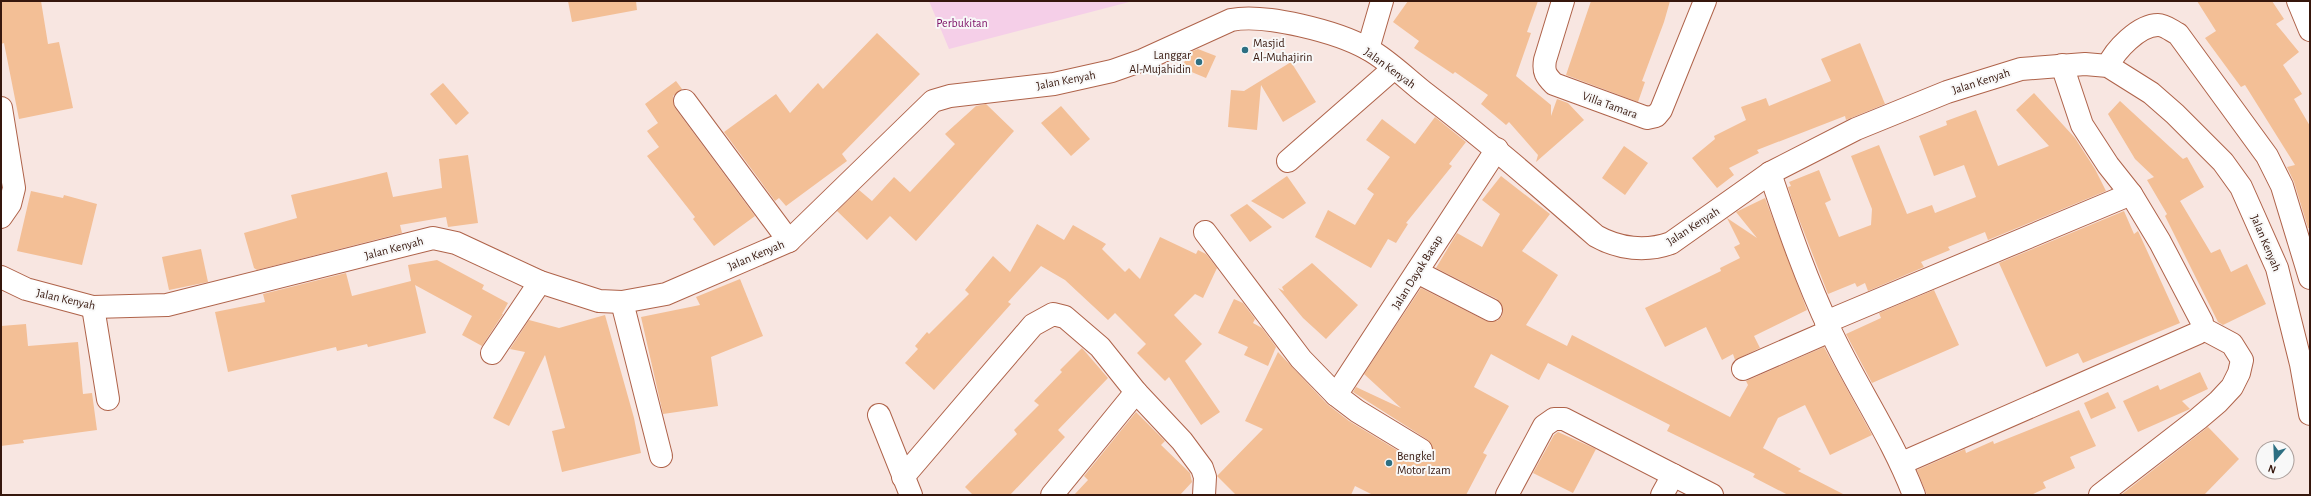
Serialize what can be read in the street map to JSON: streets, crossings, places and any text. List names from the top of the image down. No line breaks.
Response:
{"streets":{"street":["Jalan Kenyah","Villa Tamara","Jalan Dayak Basap"]},"crossings":[["Jalan Kenyah","Jalan Dayak Basap"]],"parks":["Perbukitan"],"places":["Masjid Al-Muhajirin","Langgar Al-Mujahidin","Bengkel Motor Izam"],"north":"bottom"}
